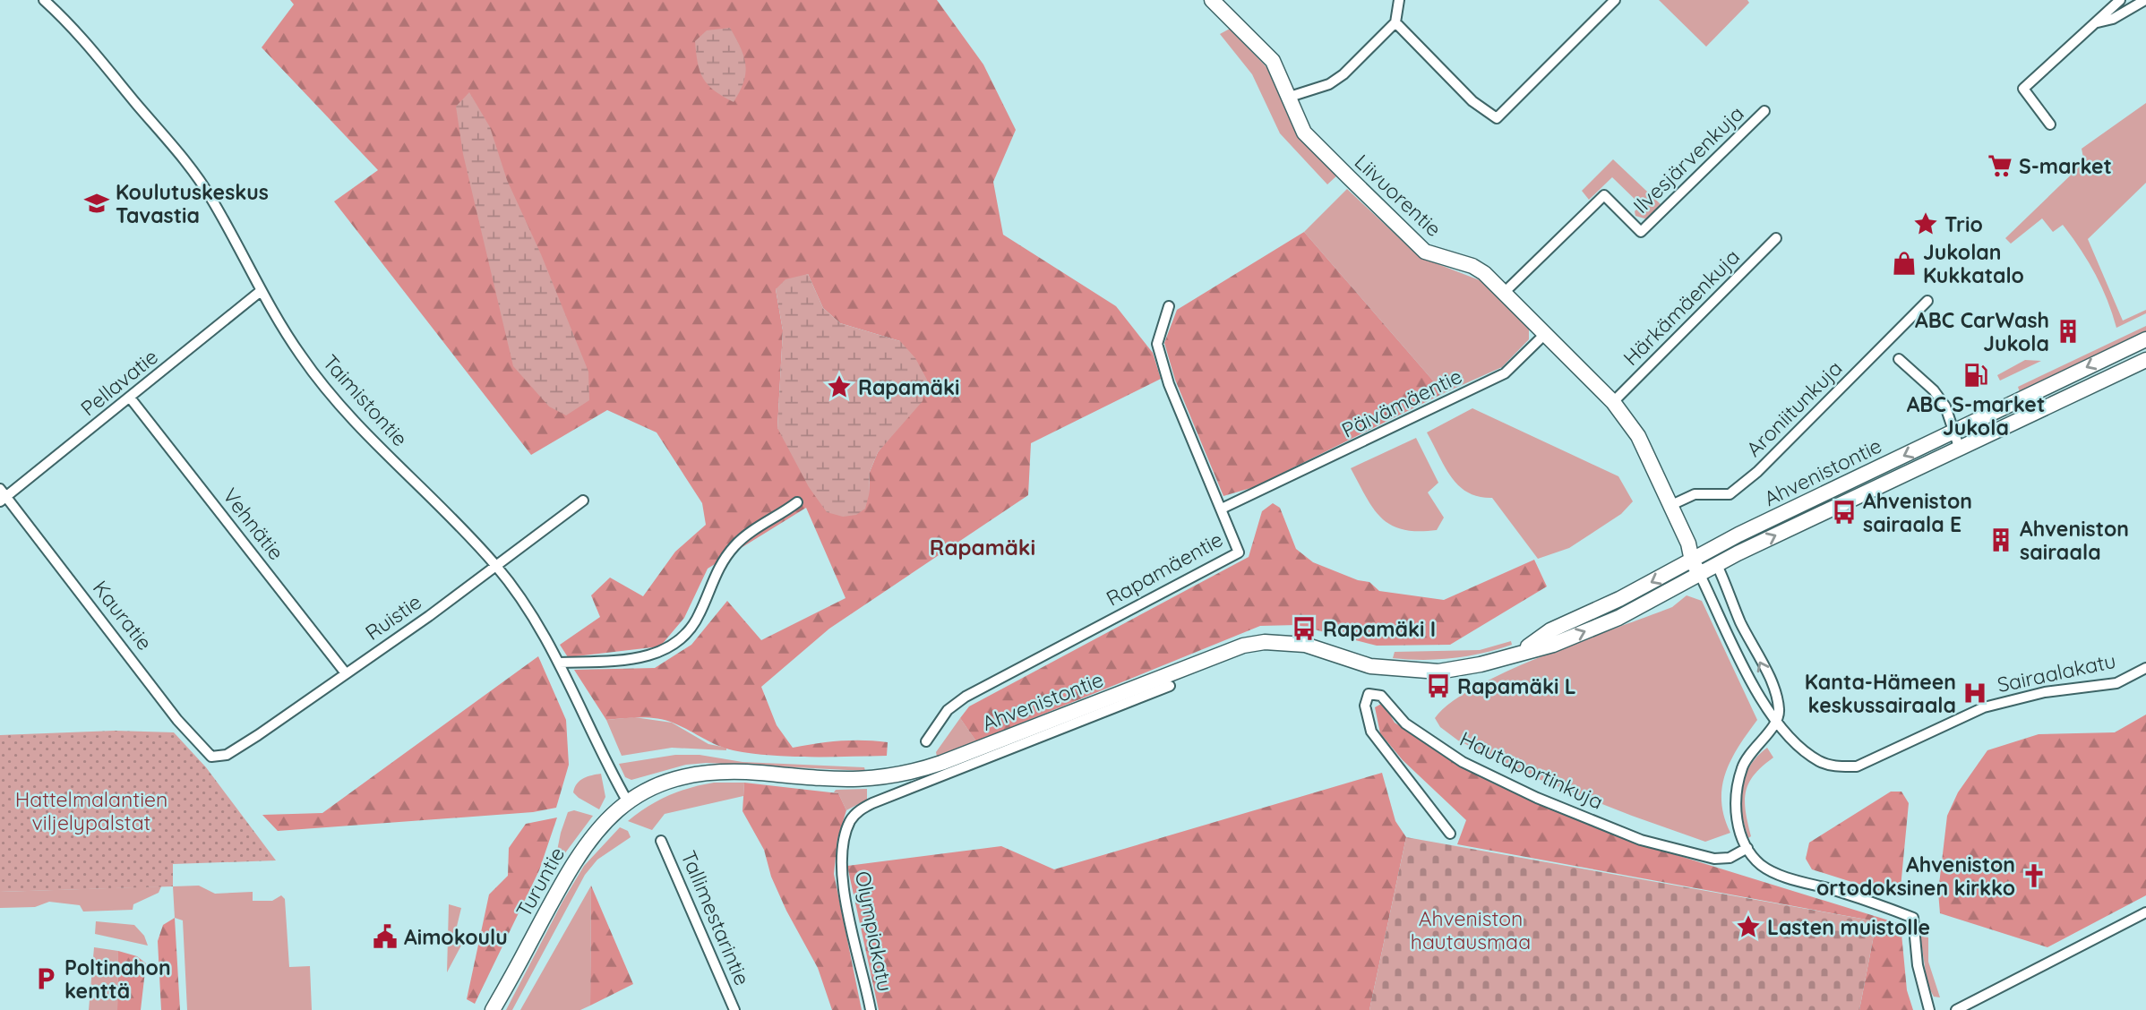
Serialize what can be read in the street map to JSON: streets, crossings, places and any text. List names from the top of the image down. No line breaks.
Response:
{"streets":{"main road":["Liivuorentie","Ahvenistontie","Turuntie"],"street":["Ilvesjärvenkuja","Härkämäenkuja","Pellavatie","Taimistontie","Päivämäentie","Aroniitunkuja","Vehnätie","Rapamäentie","Kauratie","Ruistie","Sairaalakatu","Hautaportinkuja","Tallimestarintie","Olympiakatu"]},"crossings":[["Ilvesjärvenkuja","Liivuorentie"],["Liivuorentie","Härkämäenkuja"],["Liivuorentie","Päivämäentie"],["Liivuorentie","Aroniitunkuja"],["Liivuorentie","Ahvenistontie"],["Liivuorentie","Sairaalakatu"],["Pellavatie","Taimistontie"],["Pellavatie","Vehnätie"],["Pellavatie","Kauratie"],["Taimistontie","Ahvenistontie"],["Taimistontie","Ruistie"],["Päivämäentie","Rapamäentie"],["Ahvenistontie","Sairaalakatu"],["Ahvenistontie","Turuntie"],["Vehnätie","Ruistie"],["Kauratie","Ruistie"]],"districts":["Rapamäki"],"parks":["Hattelmalantien viljelypalstat","Ahveniston hautausmaa"],"places":{"supermarket":["S-market"],"school or university":["Koulutuskeskus Tavastia"],"place":["Trio","Rapamäki","Lasten muistolle"],"shop":["Jukolan Kukkatalo"],"building":["ABC CarWash Jukola","Ahveniston sairaala"],"fuel station":["ABC S-market Jukola"],"bus stop":["Ahveniston sairaala E","Rapamäki I","Rapamäki L"],"hospital":["Kanta-Hämeen keskussairaala"],"church":["Ahveniston ortodoksinen kirkko"],"public building":["Aimokoulu"],"parking":["Poltinahon kenttä"]}}
